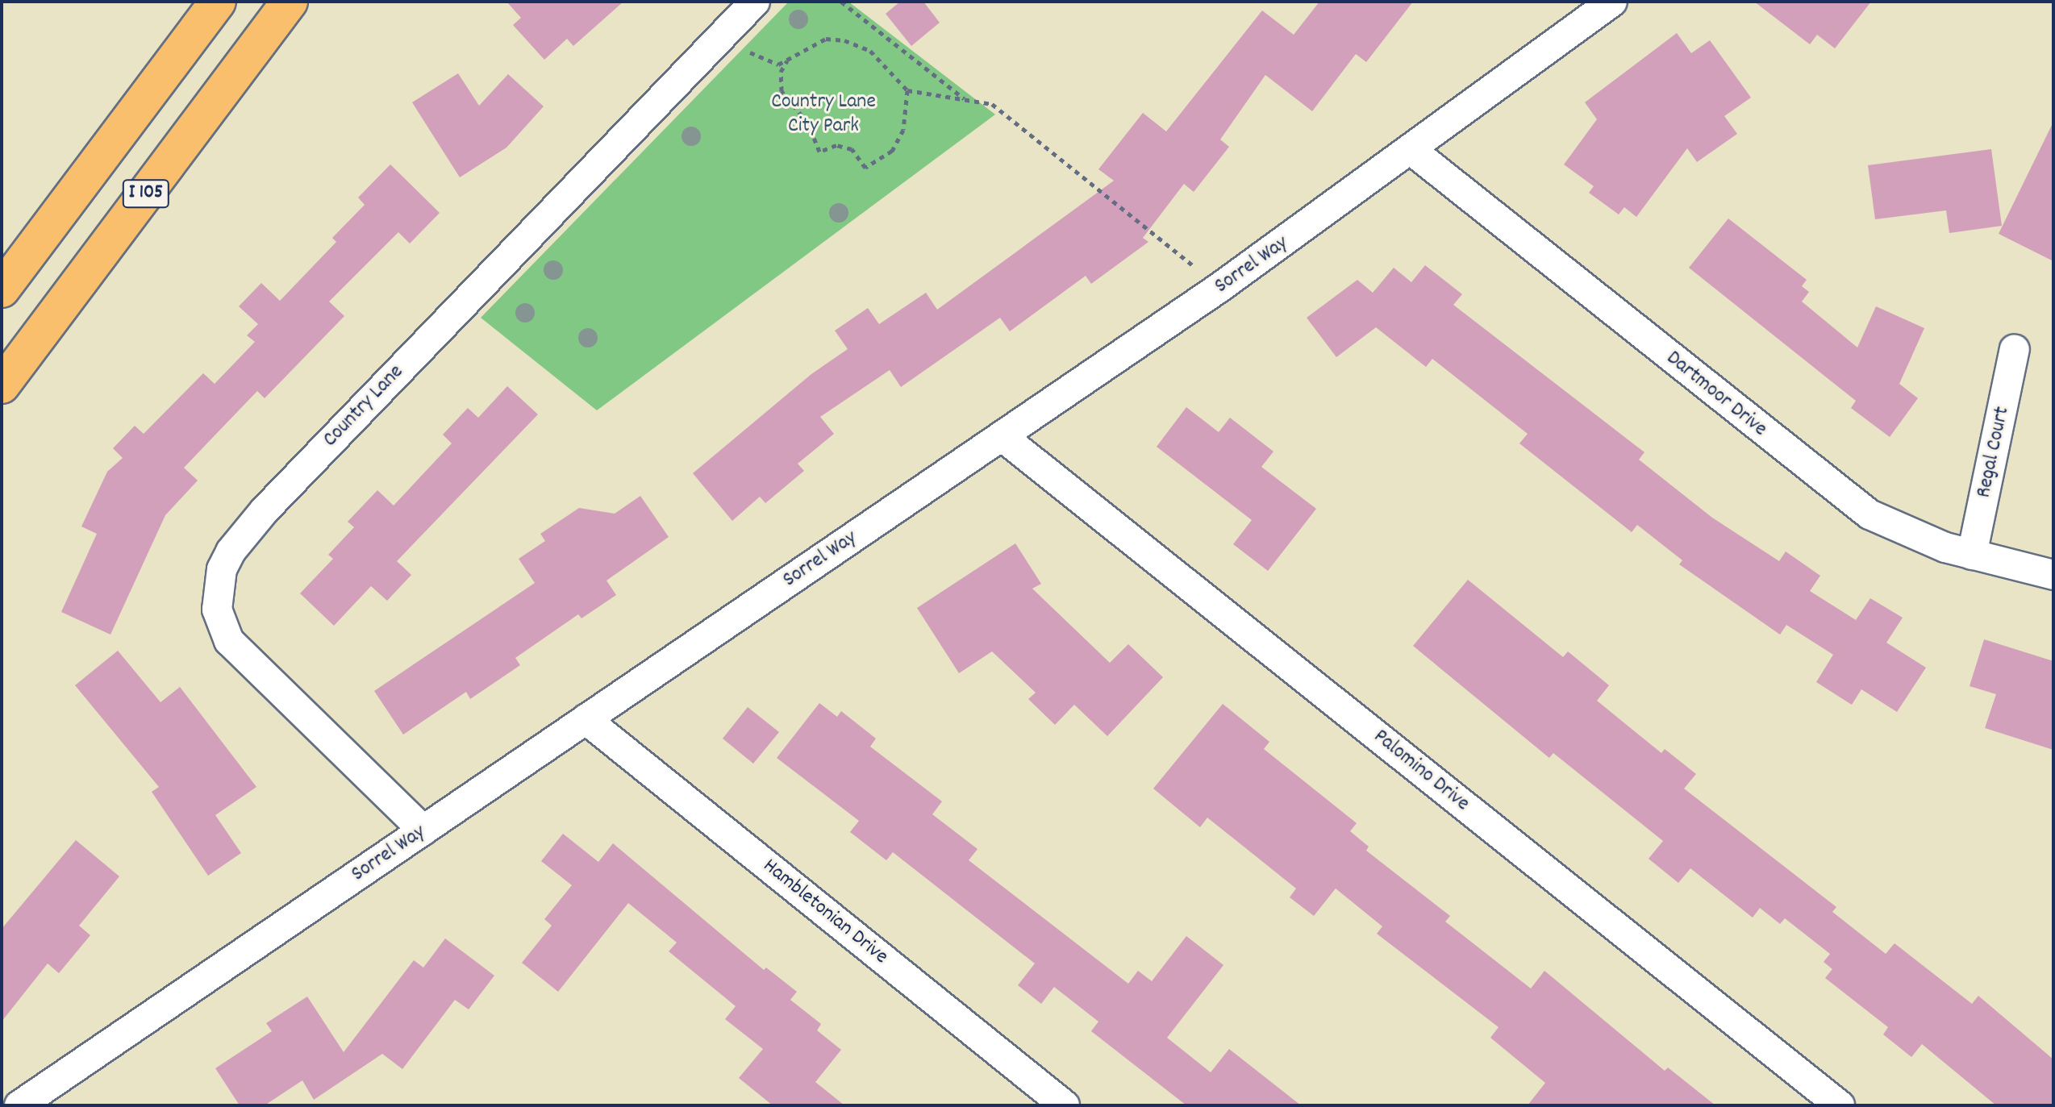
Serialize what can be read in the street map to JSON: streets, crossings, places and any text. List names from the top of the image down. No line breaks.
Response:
{"streets":{"highway":["I 105"],"street":["Sorrel Way","Dartmoor Drive","Country Lane","Regal Court","Palomino Drive","Hambletonian Drive"]},"crossings":[["Sorrel Way","Dartmoor Drive"],["Sorrel Way","Country Lane"],["Sorrel Way","Palomino Drive"],["Sorrel Way","Hambletonian Drive"],["Dartmoor Drive","Regal Court"]],"parks":["Country Lane City Park"]}
